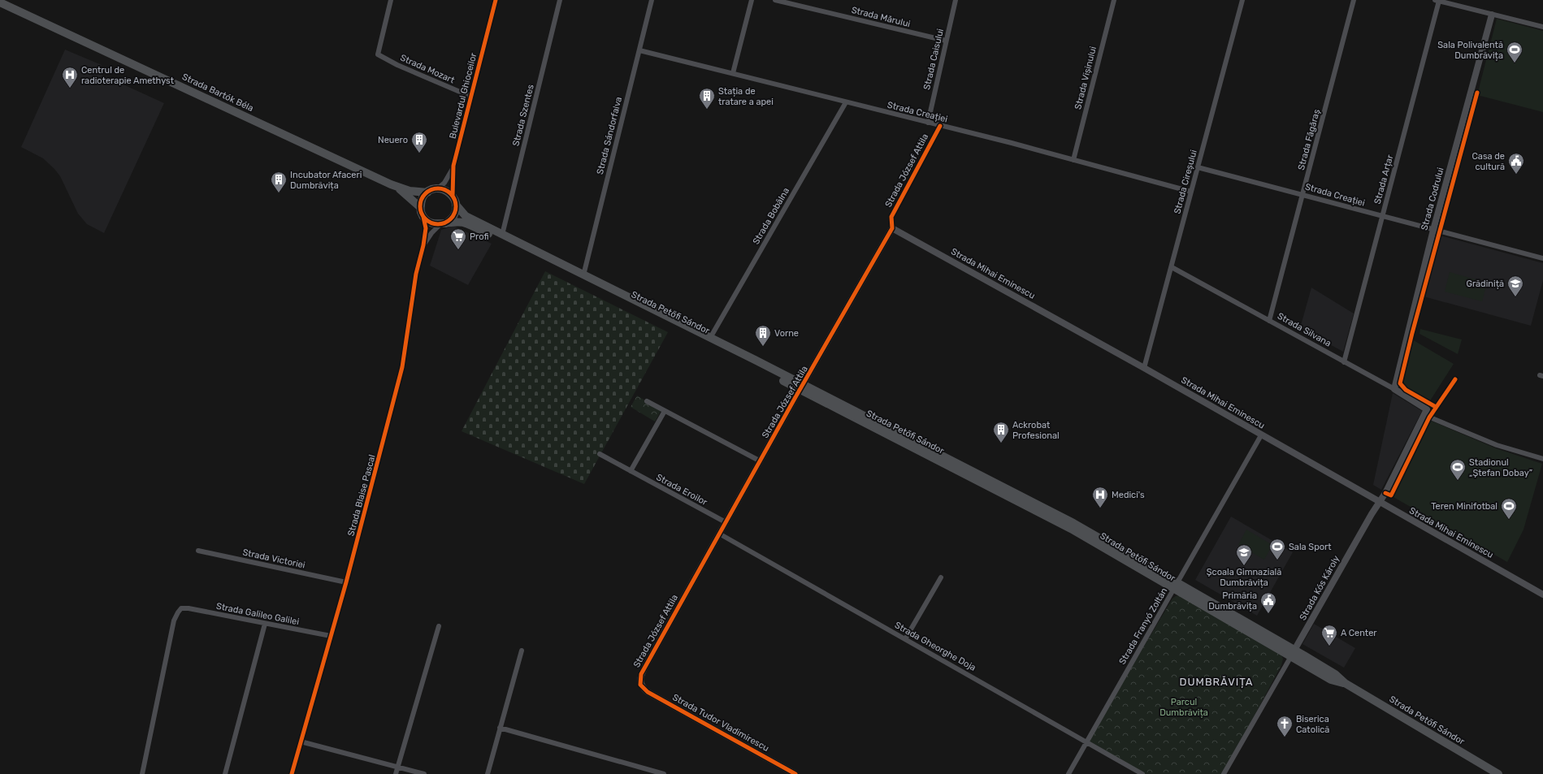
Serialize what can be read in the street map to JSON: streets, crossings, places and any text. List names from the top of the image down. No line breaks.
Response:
{"streets":{"main road":["Strada Bartók Béla","Strada Petőfi Sándor"],"street":["Strada Mărului","Strada Caisului","Strada Mozart","Strada Vișinului","Bulevardul Ghioceilor","Strada Creației","Strada Szentes","Strada Sándorfalva","Strada Făgăraș","Strada József Attila","Strada Arțar","Strada Cireșului","Strada Codrului","Strada Bobâlna","Strada Mihai Eminescu","Strada Silvana","Strada Eroilor","Strada Blaise Pascal","Strada Victoriei","Strada Kós Károly","Strada Galileo Galilei","Strada Franyó Zoltán","Strada Gheorghe Doja","Strada Tudor Vladimirescu"]},"crossings":[["Strada Mărului","Strada Caisului"],["Strada Caisului","Strada Creației"],["Strada Mozart","Bulevardul Ghioceilor"],["Strada Vișinului","Strada Creației"],["Strada Bartók Béla","Bulevardul Ghioceilor"],["Strada Bartók Béla","Strada Petőfi Sándor"],["Strada Bartók Béla","Strada Blaise Pascal"],["Bulevardul Ghioceilor","Strada Petőfi Sándor"],["Bulevardul Ghioceilor","Strada Blaise Pascal"],["Strada Creației","Strada Sándorfalva"],["Strada Creației","Strada Făgăraș"],["Strada Creației","Strada József Attila"],["Strada Creației","Strada Arțar"],["Strada Creației","Strada Cireșului"],["Strada Creației","Strada Codrului"],["Strada Creației","Strada Bobâlna"],["Strada Szentes","Strada Petőfi Sándor"],["Strada Sándorfalva","Strada Petőfi Sándor"],["Strada Făgăraș","Strada Silvana"],["Strada József Attila","Strada Mihai Eminescu"],["Strada József Attila","Strada Petőfi Sándor"],["Strada József Attila","Strada Eroilor"],["Strada József Attila","Strada Gheorghe Doja"],["Strada József Attila","Strada Tudor Vladimirescu"],["Strada Arțar","Strada Silvana"],["Strada Cireșului","Strada Mihai Eminescu"],["Strada Cireșului","Strada Silvana"],["Strada Codrului","Strada Silvana"],["Strada Bobâlna","Strada Petőfi Sándor"],["Strada Mihai Eminescu","Strada Kós Károly"],["Strada Mihai Eminescu","Strada Franyó Zoltán"],["Strada Petőfi Sándor","Strada Blaise Pascal"],["Strada Petőfi Sándor","Strada Kós Károly"],["Strada Petőfi Sándor","Strada Franyó Zoltán"],["Strada Silvana","Strada Kós Károly"],["Strada Blaise Pascal","Strada Victoriei"],["Strada Blaise Pascal","Strada Galileo Galilei"],["Strada Franyó Zoltán","Strada Gheorghe Doja"]],"districts":["DUMBRĂVIȚA"],"parks":["Parcul Dumbrăvița"],"places":{"sports":["Sala Polivalentă Dumbrăvița","Stadionul „Ștefan Dobay”","Teren Minifotbal","Sala Sport"],"hospital":["Centrul de radioterapie Amethyst","Medici's"],"building":["Stația de tratare a apei","Neuero","Incubator Afaceri Dumbrăvița","Vorne","Ackrobat Profesional"],"public building":["Casa de cultură","Primăria Dumbrăvița"],"supermarket":["Profi","A Center"],"school or university":["Grădiniță","Școala Gimnazială Dumbrăvița"],"church":["Biserica Catolică"]}}
